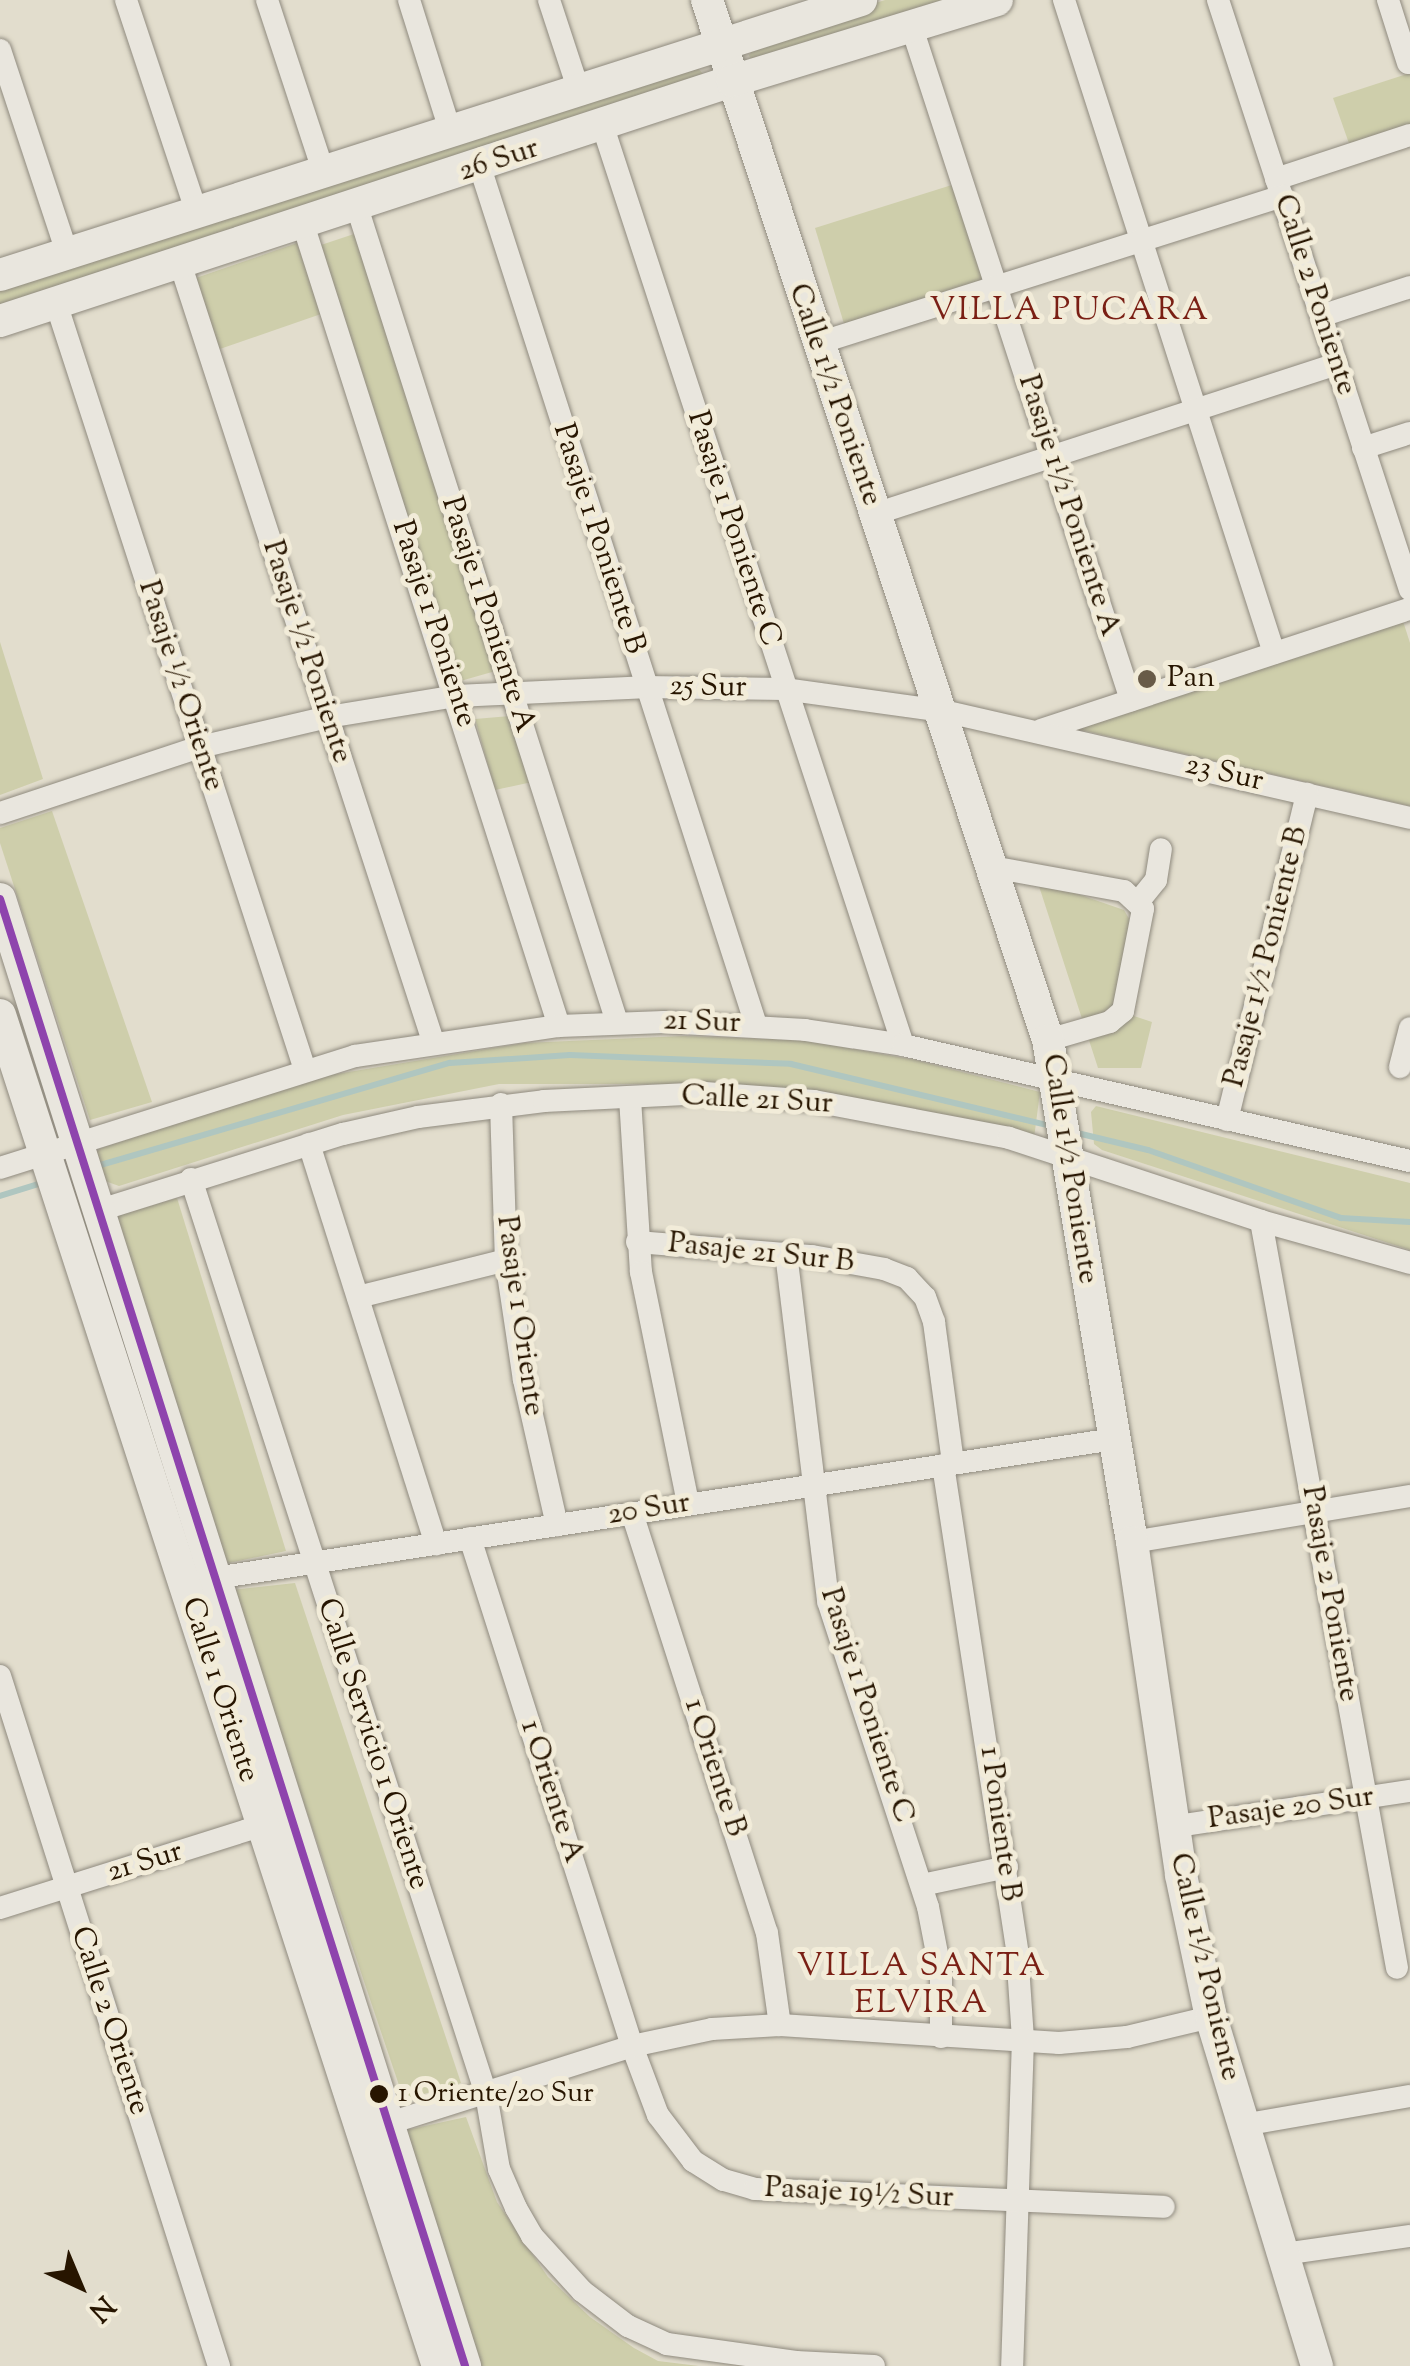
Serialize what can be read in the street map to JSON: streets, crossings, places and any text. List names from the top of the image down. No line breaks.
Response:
{"streets":{"street":["26 Sur","Calle 2 Poniente","Calle 1½ Poniente","Pasaje 1½ Poniente A","Pasaje 1 Poniente C","Pasaje 1 Poniente B","Pasaje 1 Poniente A","Pasaje 1 Poniente","Pasaje ½ Poniente","Pasaje ½ Oriente","25 Sur","23 Sur","Pasaje 1½ Poniente B","21 Sur","Calle 21 Sur","Pasaje 21 Sur B","Pasaje 1 Oriente","20 Sur","Pasaje 2 Poniente","Calle 1 Oriente","Calle Servicio 1 Oriente","1 Oriente B","1 Oriente A","Pasaje 20 Sur","1 Poniente B","Calle 2 Oriente","Pasaje 19½ Sur"]},"crossings":[["26 Sur","Calle 1½ Poniente"],["26 Sur","Pasaje 1½ Poniente A"],["26 Sur","Pasaje 1 Poniente C"],["26 Sur","Pasaje 1 Poniente B"],["26 Sur","Pasaje 1 Poniente A"],["26 Sur","Pasaje 1 Poniente"],["26 Sur","Pasaje ½ Poniente"],["26 Sur","Pasaje ½ Oriente"],["Calle 1½ Poniente","25 Sur"],["Calle 1½ Poniente","21 Sur"],["Calle 1½ Poniente","Calle 21 Sur"],["Calle 1½ Poniente","20 Sur"],["Calle 1½ Poniente","Pasaje 20 Sur"],["Pasaje 1 Poniente C","25 Sur"],["Pasaje 1 Poniente C","21 Sur"],["Pasaje 1 Poniente C","Pasaje 21 Sur B"],["Pasaje 1 Poniente C","20 Sur"],["Pasaje 1 Poniente B","25 Sur"],["Pasaje 1 Poniente B","21 Sur"],["Pasaje 1 Poniente A","25 Sur"],["Pasaje 1 Poniente A","21 Sur"],["Pasaje 1 Poniente","25 Sur"],["Pasaje 1 Poniente","21 Sur"],["Pasaje ½ Poniente","25 Sur"],["Pasaje ½ Poniente","21 Sur"],["Pasaje ½ Oriente","25 Sur"],["Pasaje ½ Oriente","21 Sur"],["25 Sur","23 Sur"],["23 Sur","Pasaje 1½ Poniente B"],["Pasaje 1½ Poniente B","21 Sur"],["21 Sur","Calle 1 Oriente"],["21 Sur","Calle 2 Oriente"],["Calle 21 Sur","Pasaje 1 Oriente"],["Calle 21 Sur","Pasaje 2 Poniente"],["Calle 21 Sur","Calle 1 Oriente"],["Calle 21 Sur","Calle Servicio 1 Oriente"],["Pasaje 21 Sur B","1 Poniente B"],["Pasaje 1 Oriente","20 Sur"],["20 Sur","Calle 1 Oriente"],["20 Sur","Calle Servicio 1 Oriente"],["20 Sur","1 Oriente B"],["20 Sur","1 Oriente A"],["20 Sur","1 Poniente B"],["Pasaje 2 Poniente","Pasaje 20 Sur"],["1 Oriente A","Pasaje 19½ Sur"],["1 Poniente B","Pasaje 19½ Sur"]],"districts":["VILLA PUCARA","VILLA SANTA ELVIRA"],"places":["Pan","1 Oriente/20 Sur"],"north":"bottom right"}
